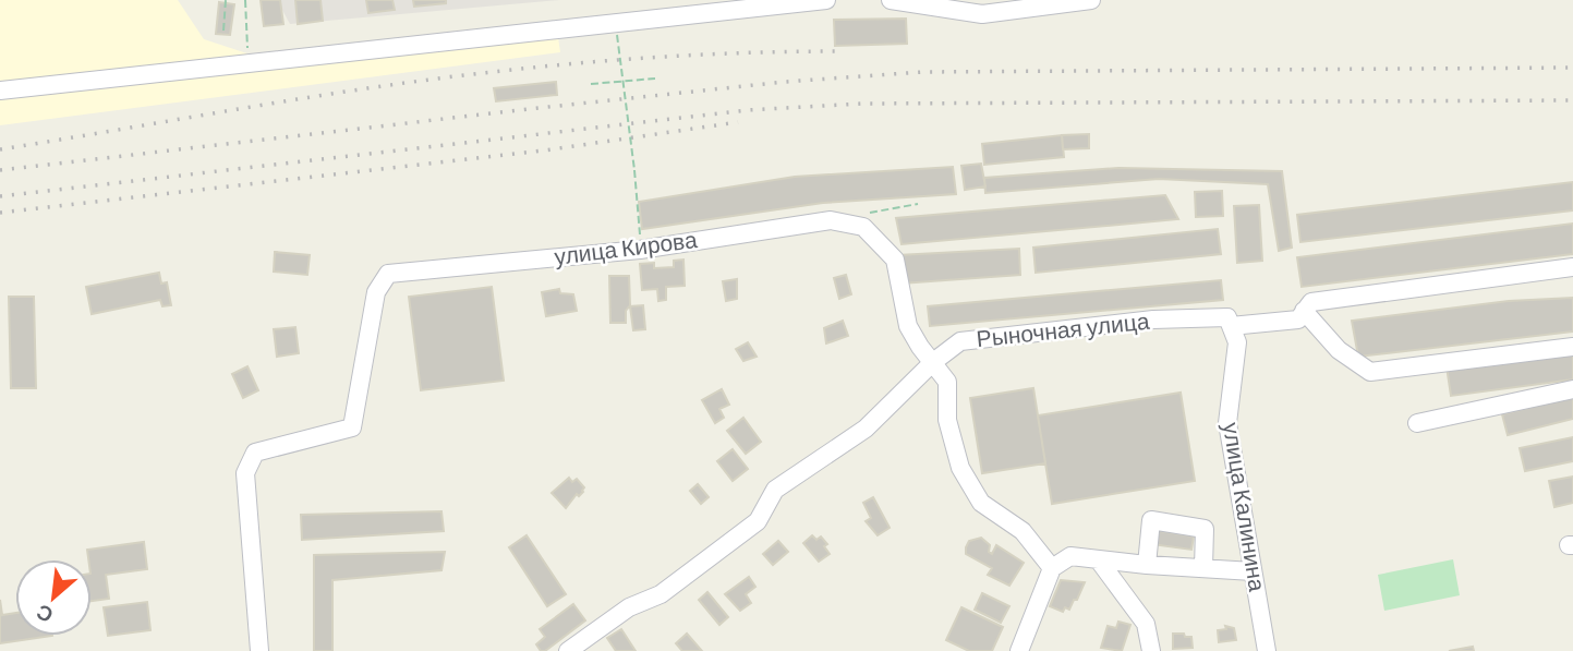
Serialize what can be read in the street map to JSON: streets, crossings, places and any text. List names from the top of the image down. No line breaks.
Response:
{"streets":{"street":["улица Кирова","Рыночная улица","улица Калинина"]},"crossings":[["улица Кирова","Рыночная улица"],["Рыночная улица","улица Калинина"]],"north":"bottom left"}
